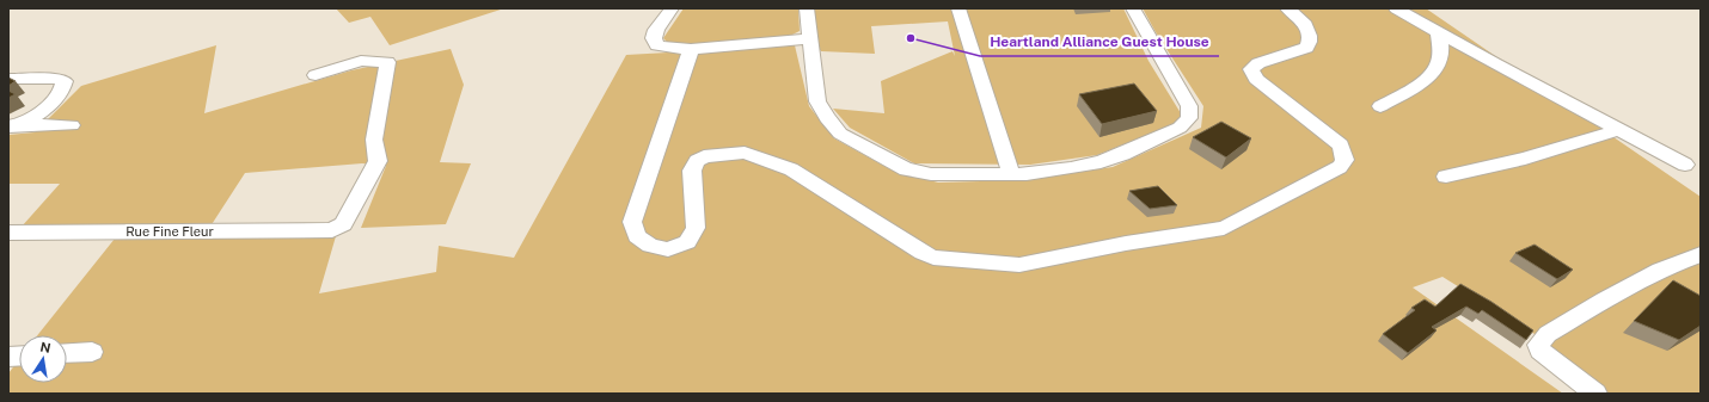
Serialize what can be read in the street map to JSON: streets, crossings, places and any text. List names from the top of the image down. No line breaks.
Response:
{"streets":{"street":["Rue Fine Fleur"]},"places":["Heartland Alliance Guest House"],"north":"top"}
